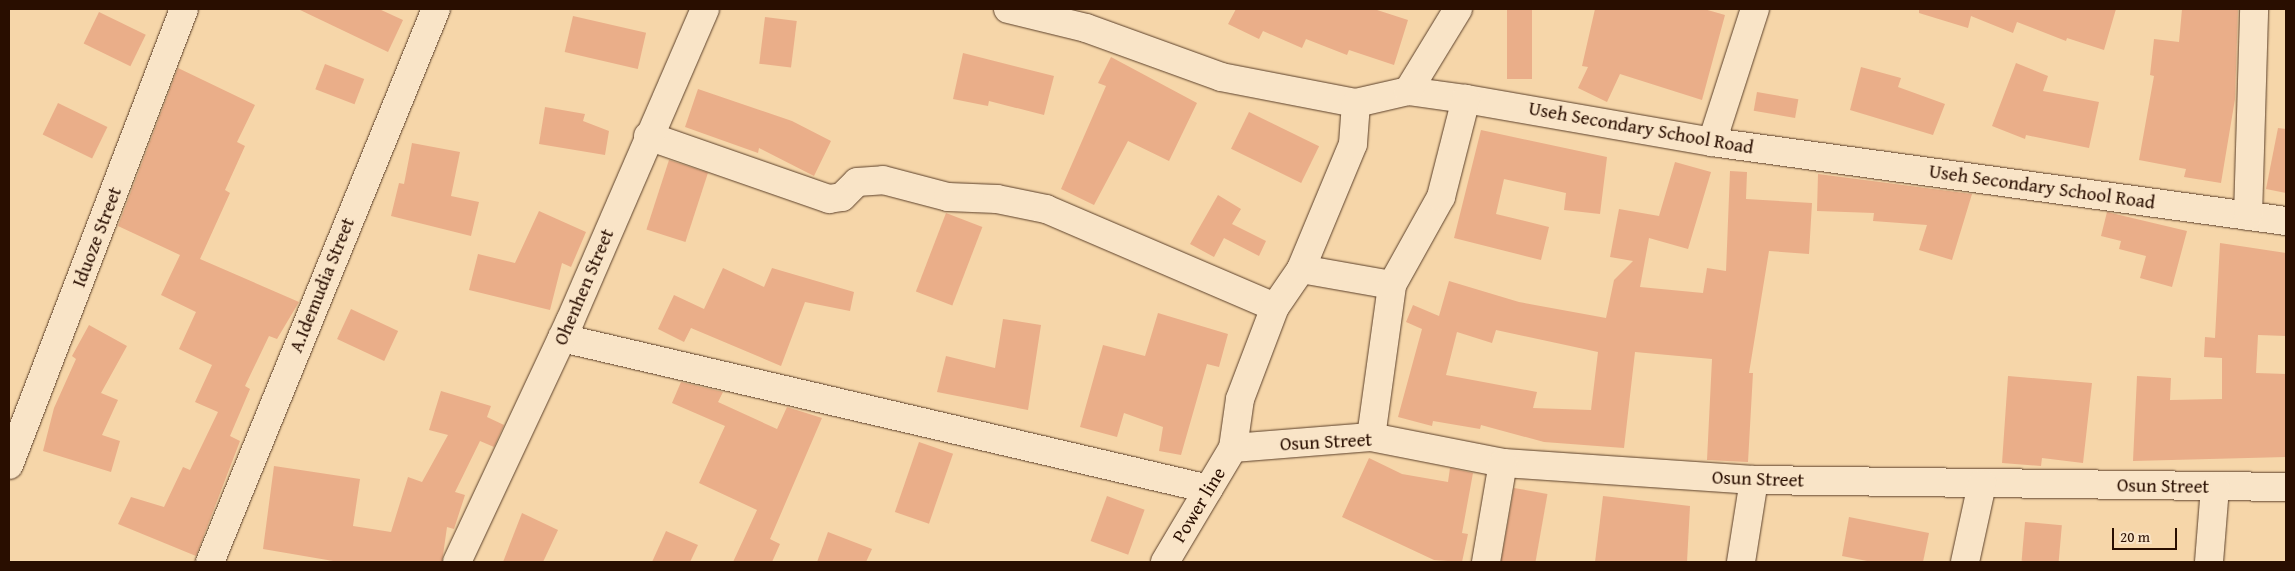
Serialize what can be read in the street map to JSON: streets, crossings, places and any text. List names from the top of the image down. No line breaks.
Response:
{"streets":{"street":["Useh Secondary School Road","Iduoze Street","A.Idemudia Street","Ohenhen Street","Osun Street","Power line"]},"crossings":[["Osun Street","Power line"]],"scale_bar":"20 m"}
